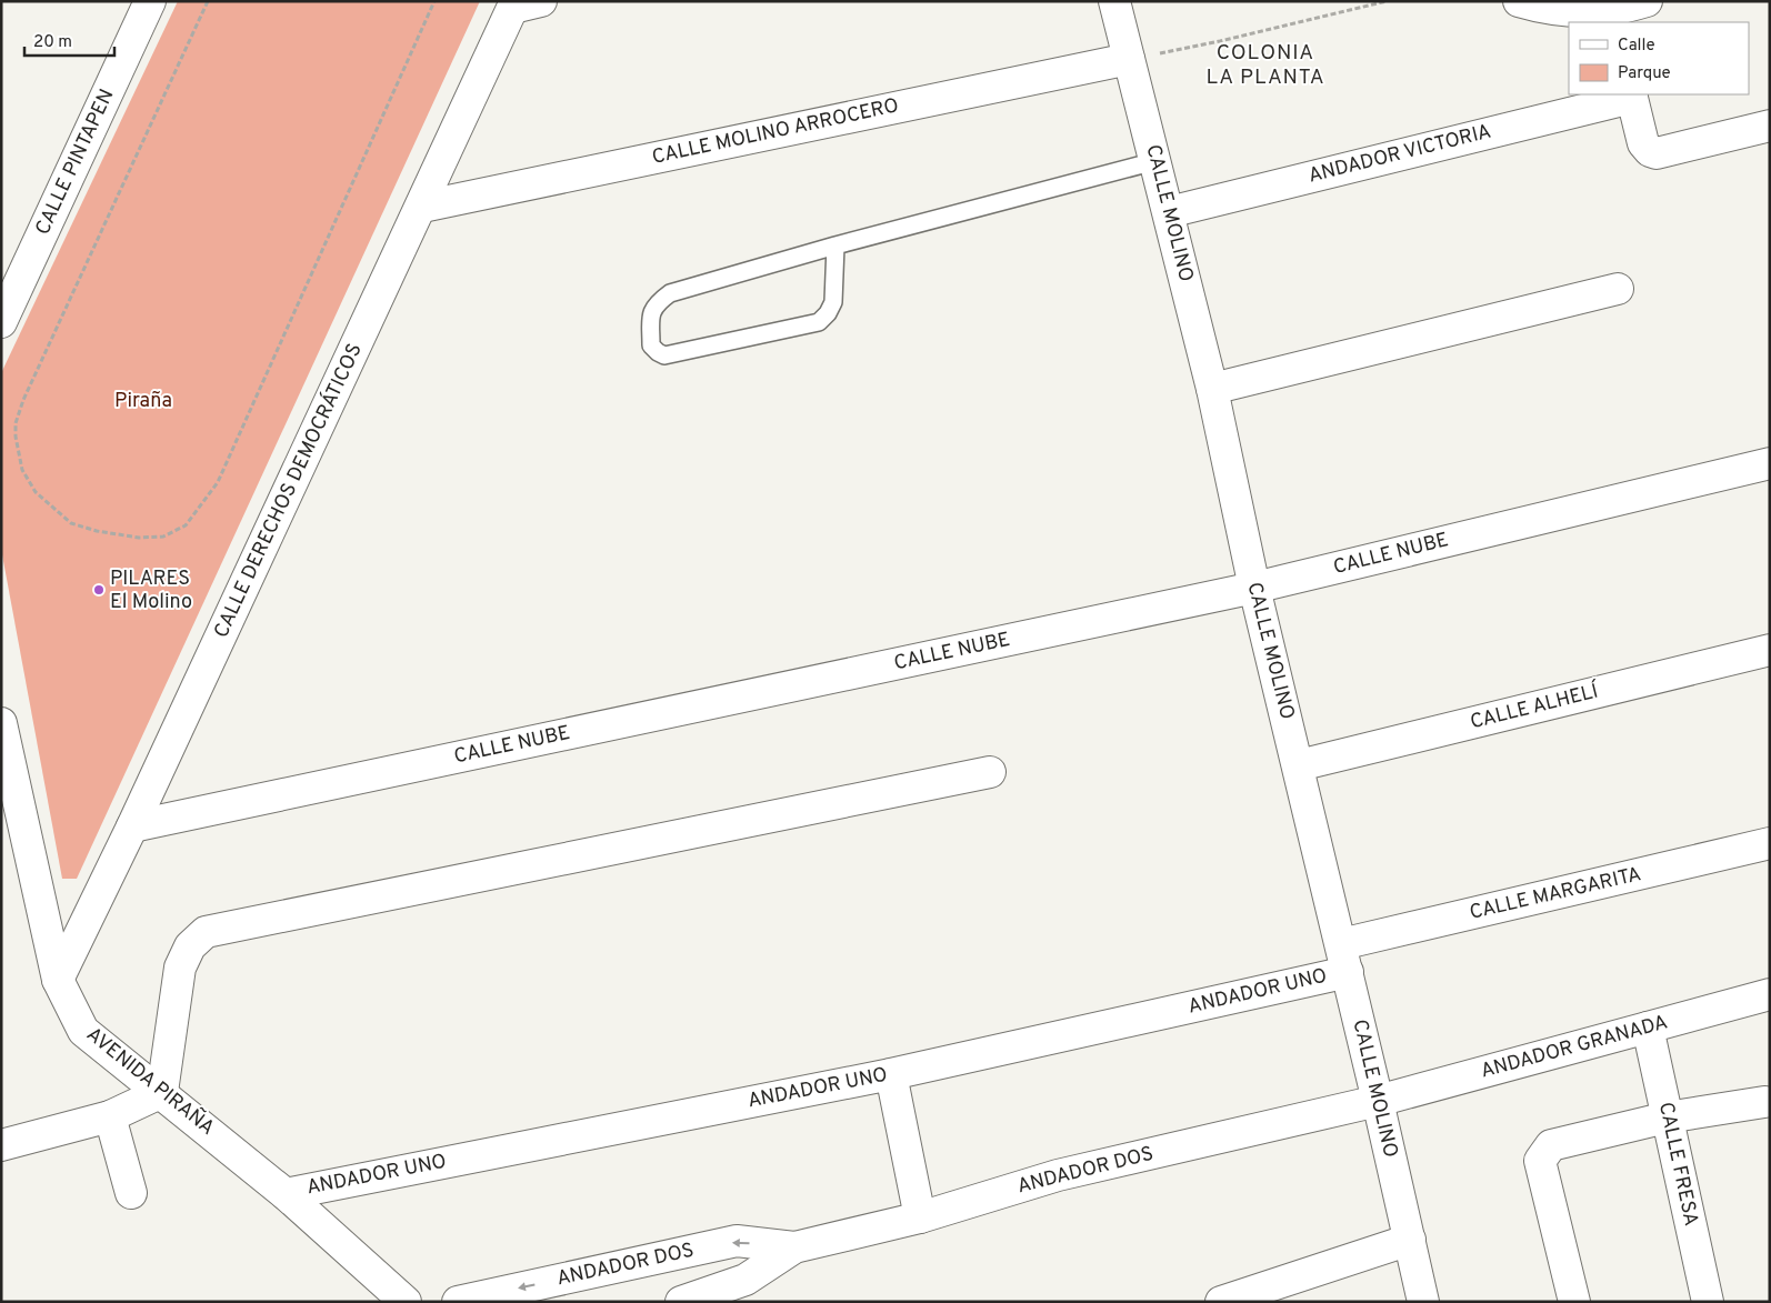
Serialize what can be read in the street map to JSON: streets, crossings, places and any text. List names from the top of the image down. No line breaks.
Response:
{"streets":{"street":["CALLE MOLINO ARROCERO","ANDADOR VICTORIA","CALLE PINTAPEN","CALLE MOLINO","CALLE DERECHOS DEMOCRÁTICOS","CALLE NUBE","CALLE ALHELÍ","CALLE MARGARITA","ANDADOR UNO","ANDADOR GRANADA","AVENIDA PIRAÑA","CALLE FRESA","ANDADOR DOS"]},"crossings":[["CALLE MOLINO ARROCERO","CALLE MOLINO"],["CALLE MOLINO ARROCERO","CALLE DERECHOS DEMOCRÁTICOS"],["ANDADOR VICTORIA","CALLE MOLINO"],["CALLE MOLINO","CALLE NUBE"],["CALLE MOLINO","CALLE ALHELÍ"],["CALLE MOLINO","CALLE MARGARITA"],["CALLE MOLINO","ANDADOR UNO"],["CALLE MOLINO","ANDADOR GRANADA"],["CALLE MOLINO","ANDADOR DOS"],["CALLE DERECHOS DEMOCRÁTICOS","CALLE NUBE"],["CALLE DERECHOS DEMOCRÁTICOS","AVENIDA PIRAÑA"],["CALLE MARGARITA","ANDADOR UNO"],["ANDADOR UNO","AVENIDA PIRAÑA"],["ANDADOR GRANADA","CALLE FRESA"],["ANDADOR GRANADA","ANDADOR DOS"]],"districts":["COLONIA LA PLANTA"],"parks":["Piraña"],"places":["PILARES El Molino"],"legend":["Calle","Parque"],"scale_bar":"20 m"}
